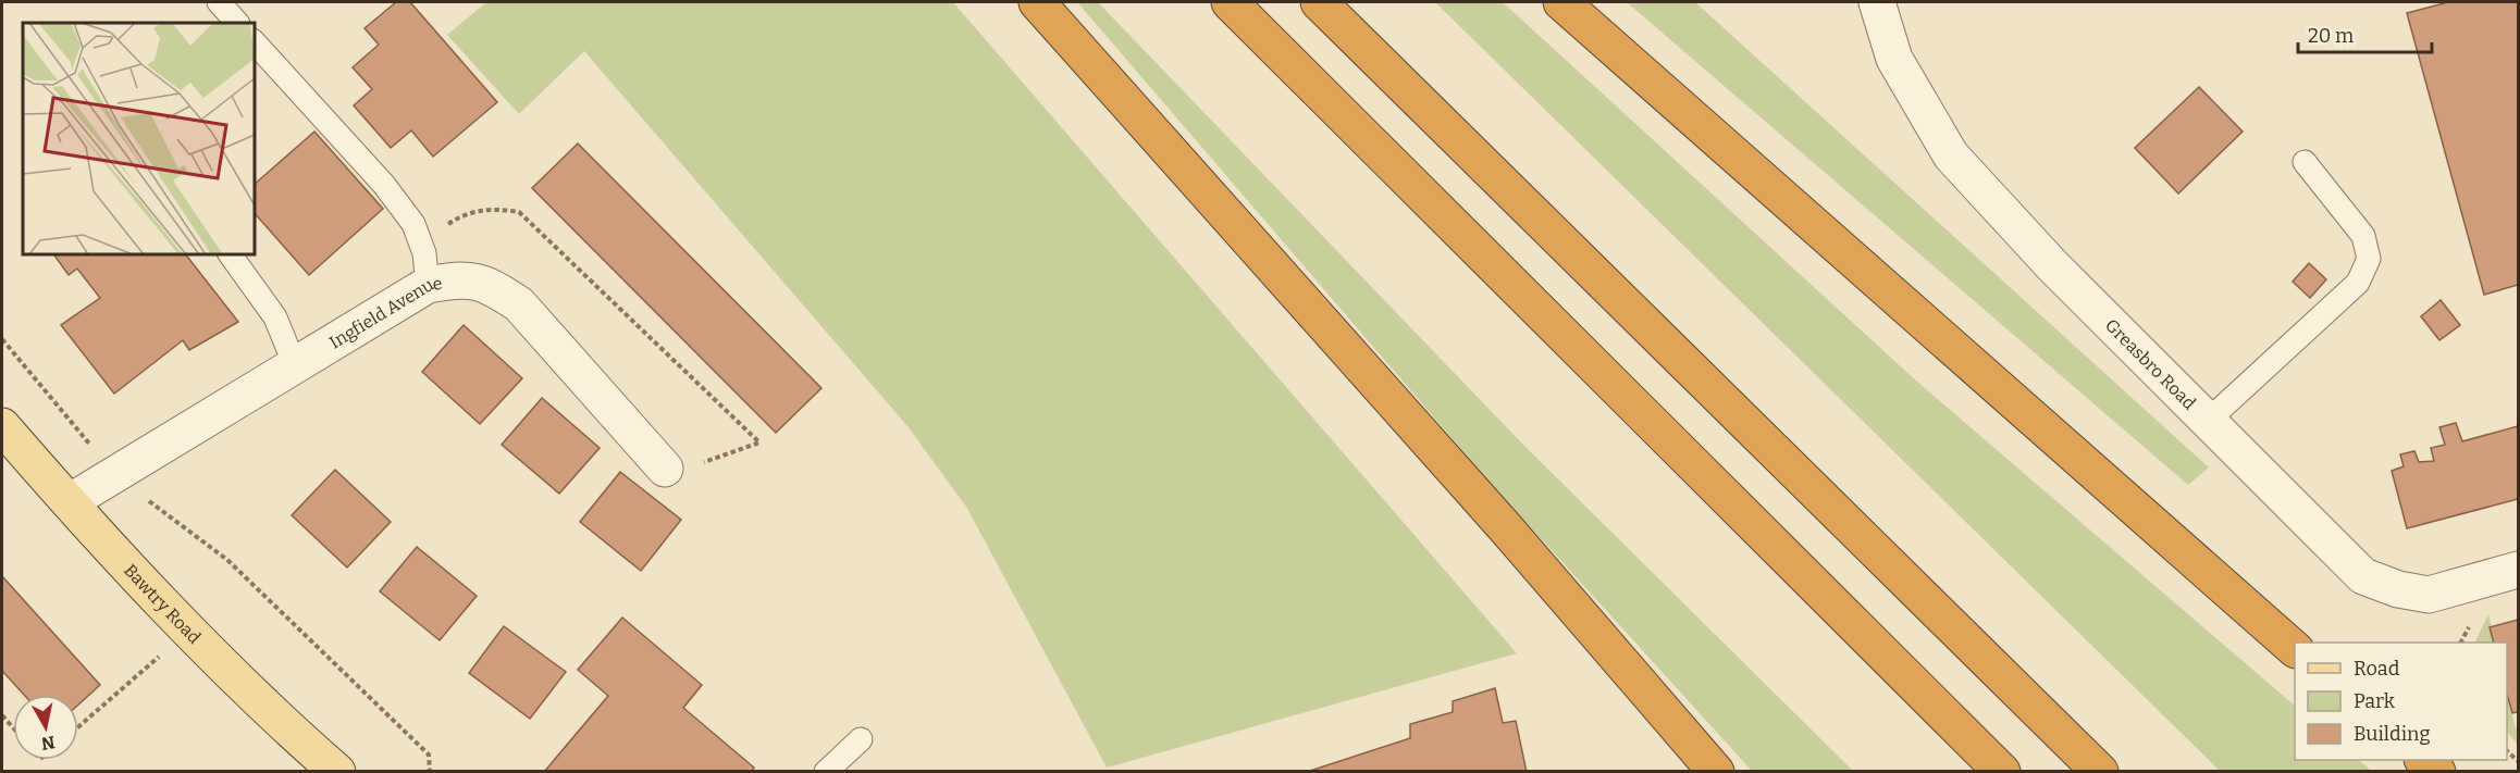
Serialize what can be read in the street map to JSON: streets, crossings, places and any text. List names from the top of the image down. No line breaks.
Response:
{"streets":{"main road":["Bawtry Road"],"street":["Ingfield Avenue","Greasbro Road"]},"crossings":[["Ingfield Avenue","Bawtry Road"]],"legend":["Road","Park","Building"],"scale_bar":"20 m","north":"bottom"}
